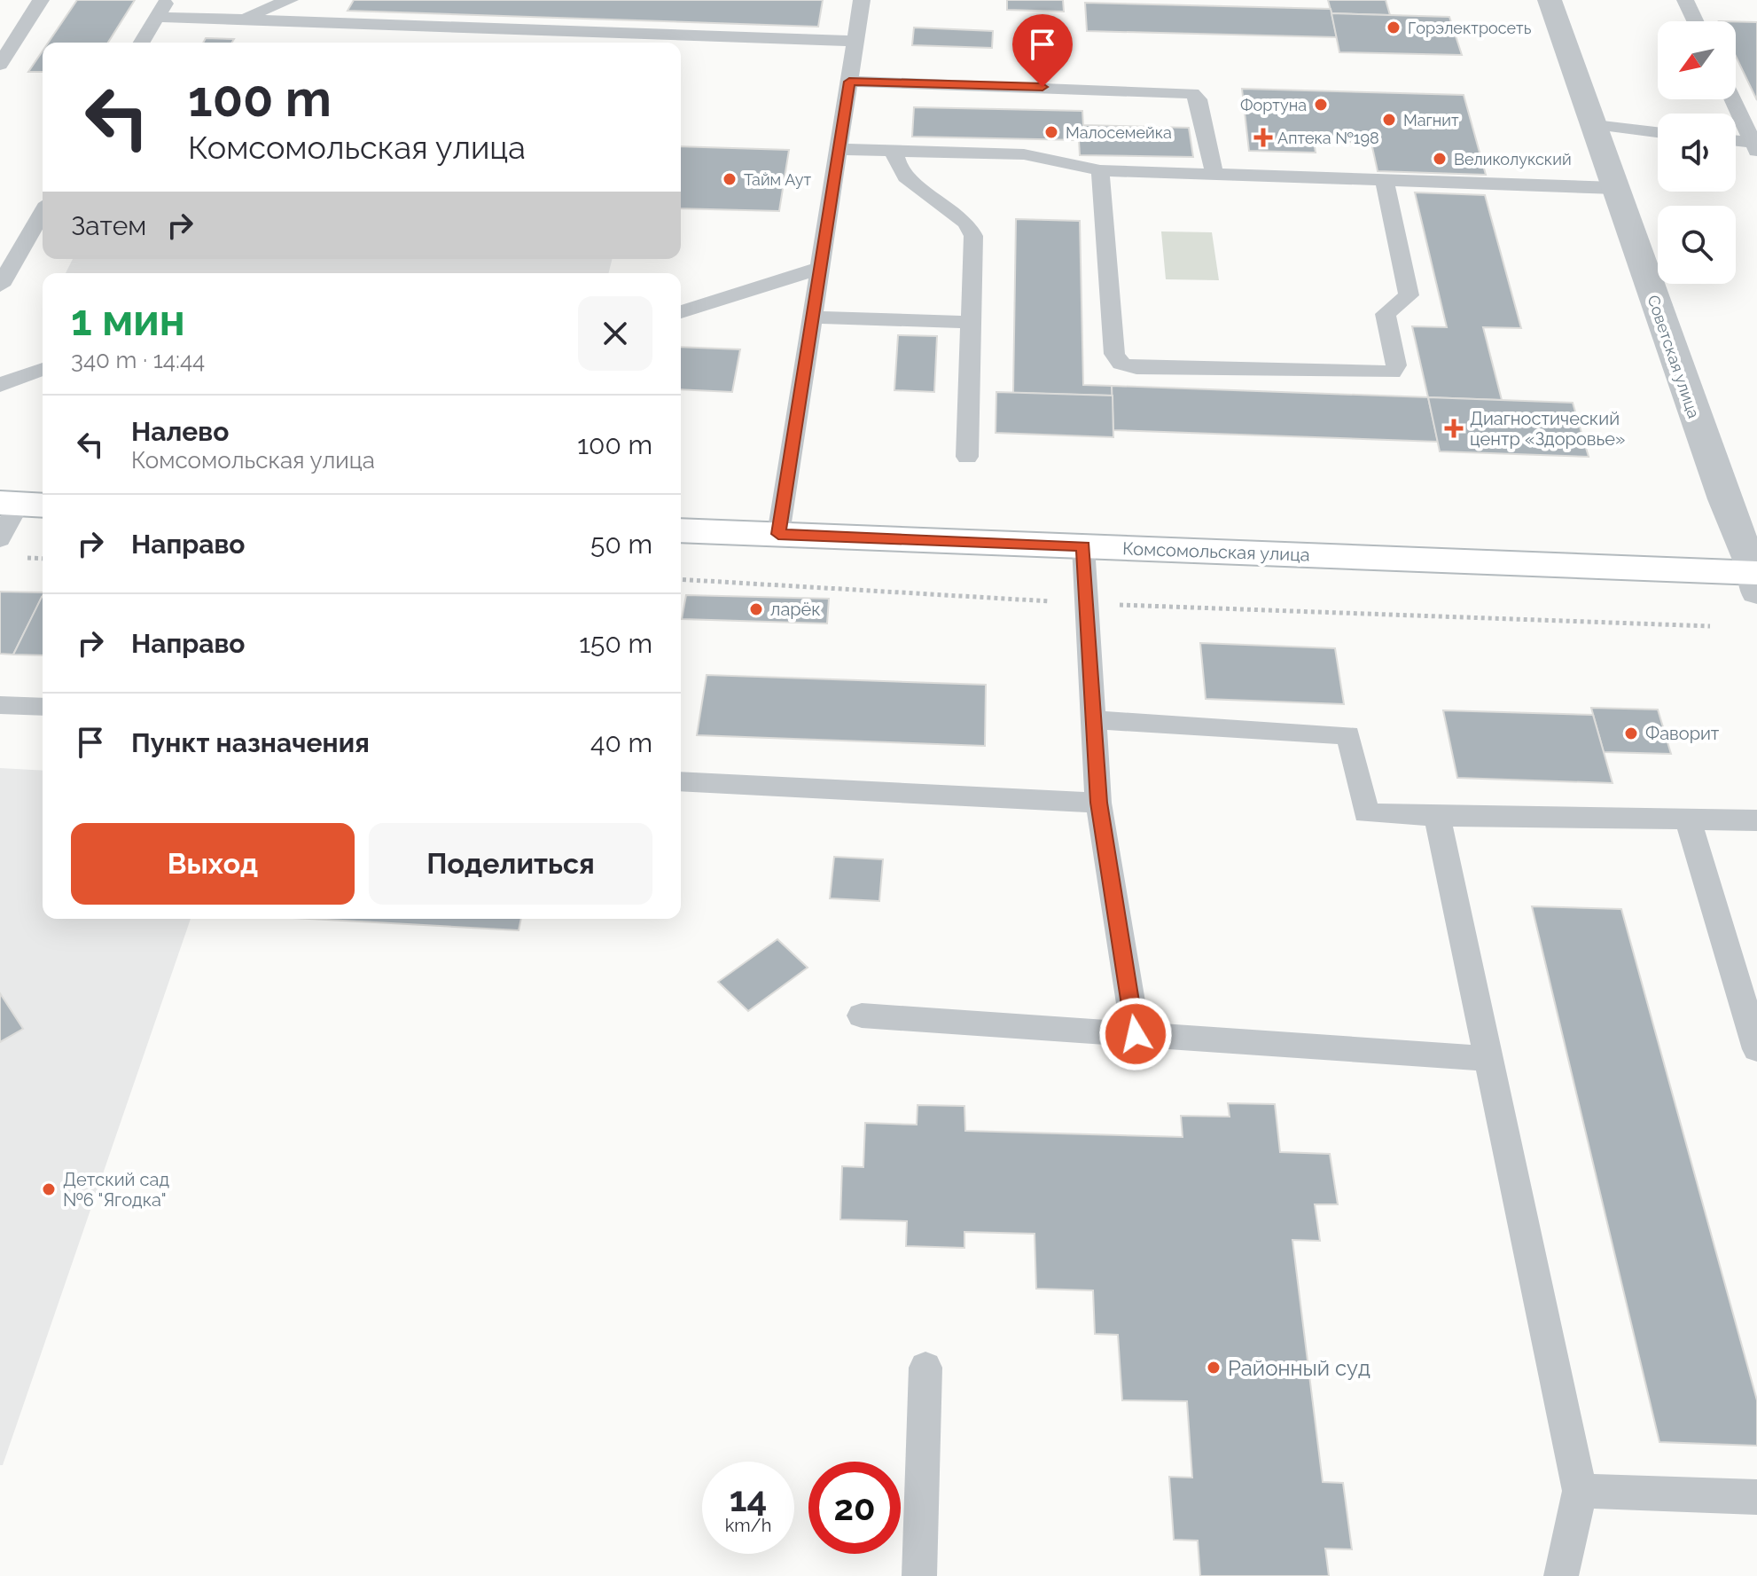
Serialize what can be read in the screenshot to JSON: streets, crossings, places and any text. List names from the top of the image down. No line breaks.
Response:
{"streets":{"main road":["Комсомольская улица"],"street":["Советская улица"]},"crossings":[["Советская улица","Комсомольская улица"]],"places":{"other":["Горэлектросеть","Фортуна","Магнит","Малосемейка","Великолукский","Тайм Аут","ларёк","Фаворит","Детский сад №6 \"Ягодка\"","Районный суд"],"health":["Аптека №198","Диагностический центр «Здоровье»"]},"north":"bottom left","page":{"turn":["100 m","Комсомольская улица"],"then":"Затем","heading":["1 мин","340 m · 14:44"],"list":[{"name":"Налево","note":"Комсомольская улица","value":"100 m"},{"name":"Направо","value":"50 m"},{"name":"Направо","value":"150 m"},{"name":"Пункт назначения","value":"40 m"}],"buttons":["Выход","Поделиться"],"speed":"14 km/h","limit":"20"}}
